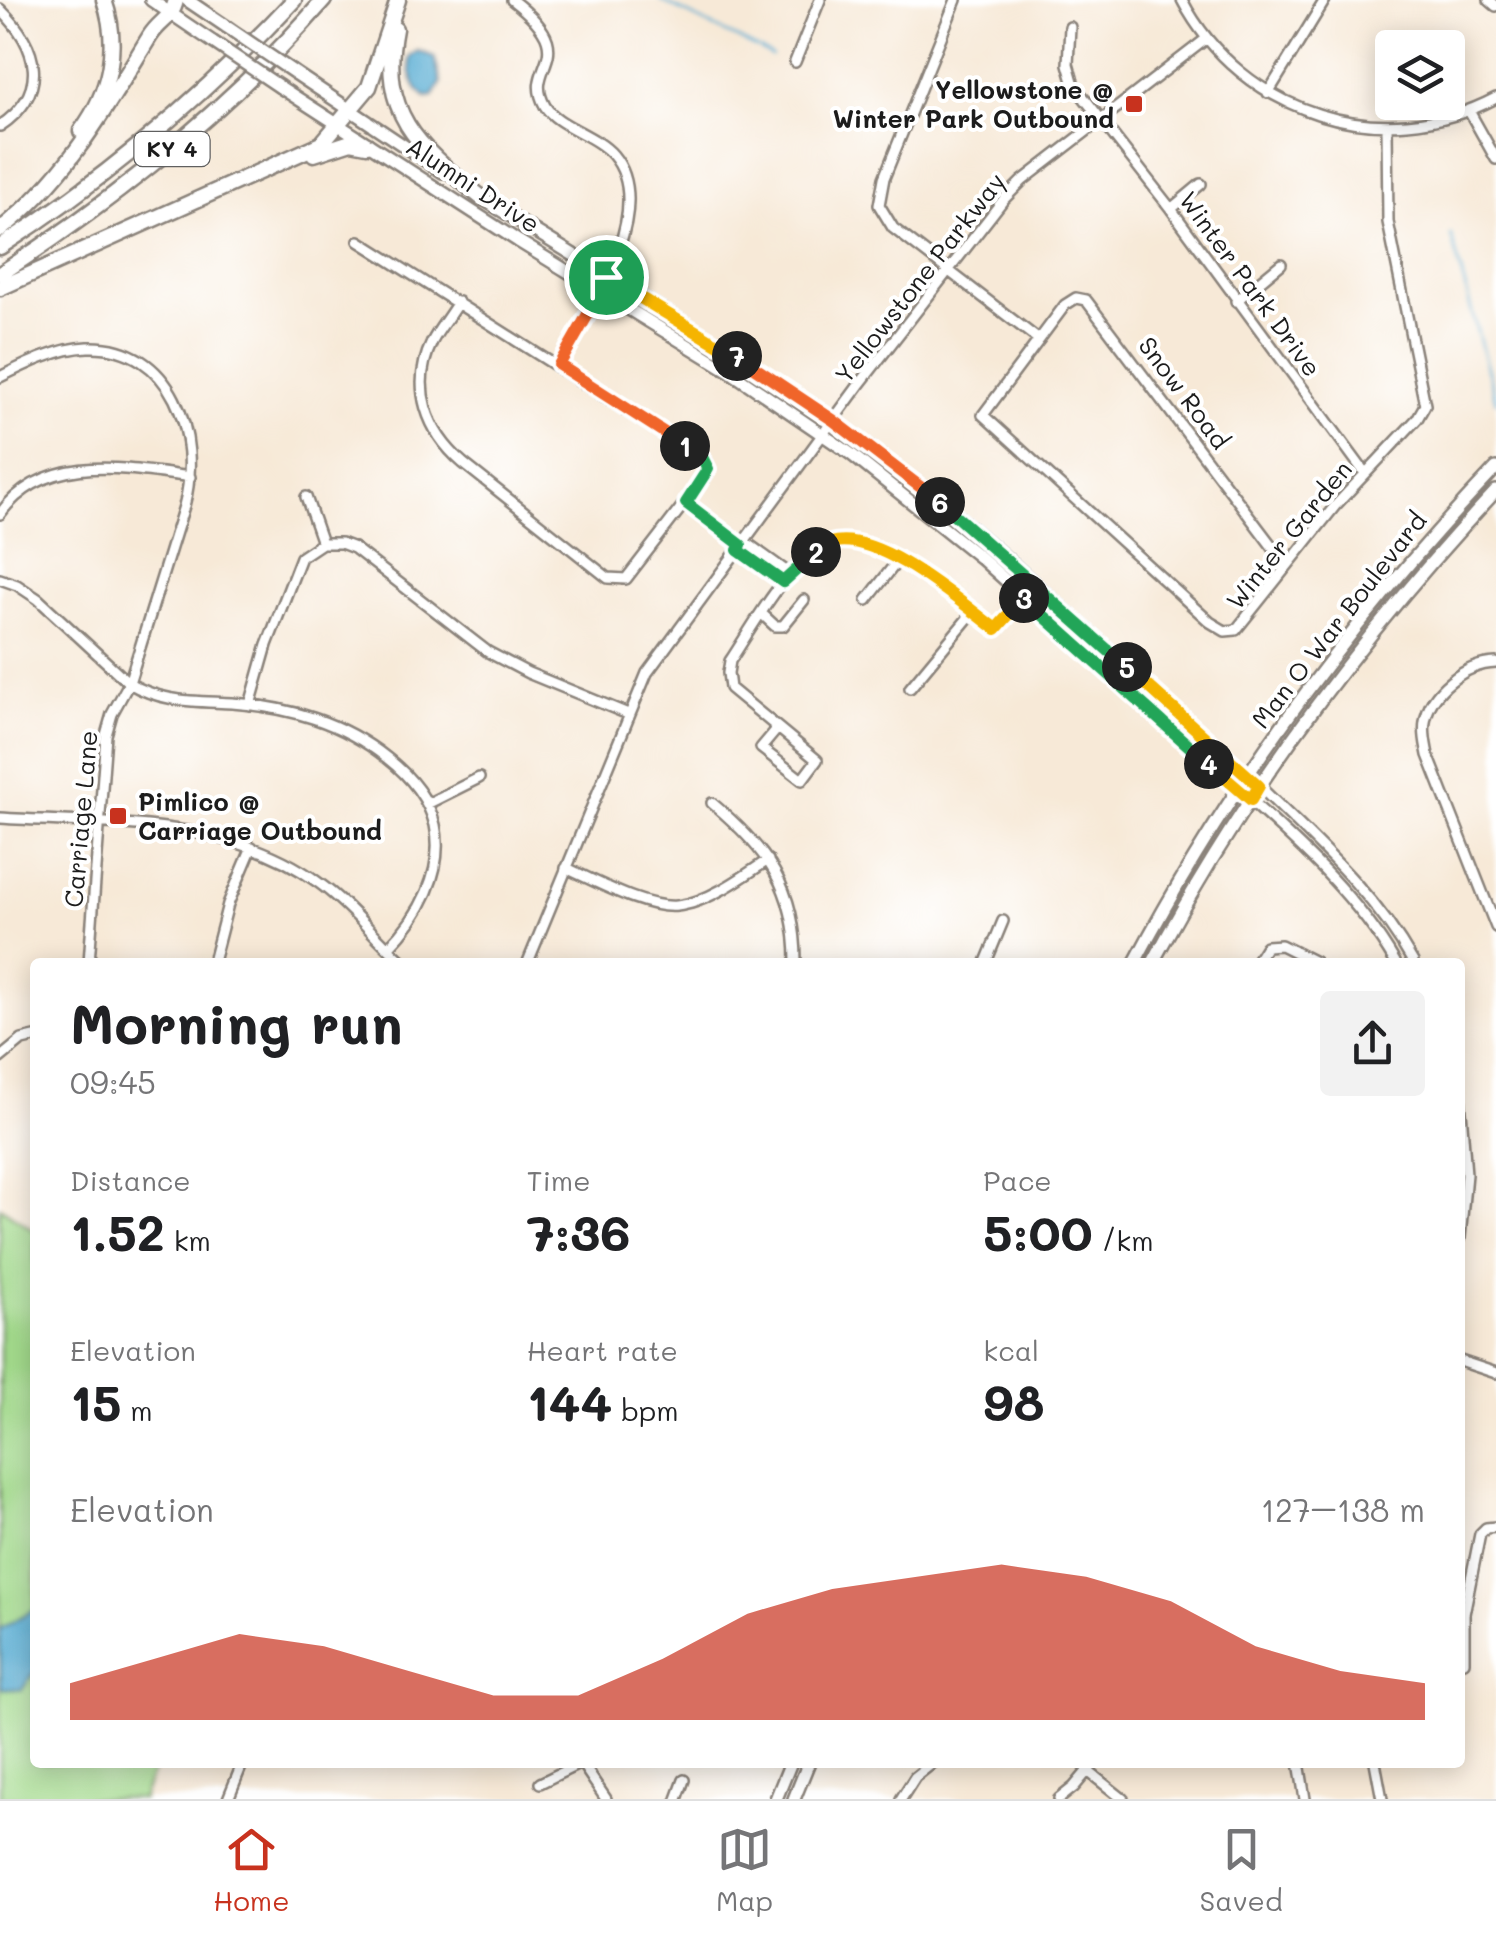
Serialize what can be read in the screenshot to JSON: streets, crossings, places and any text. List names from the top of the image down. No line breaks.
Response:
{"streets":{"highway":["KY 4"],"main road":["Alumni Drive","Man O War Boulevard"],"street":["Yellowstone Parkway","Winter Park Drive","Snow Road","Winter Garden","Carriage Lane"]},"crossings":[["Alumni Drive","Yellowstone Parkway"],["Alumni Drive","Man O War Boulevard"],["Yellowstone Parkway","Winter Park Drive"],["Winter Park Drive","Winter Garden"],["Snow Road","Winter Garden"]],"places":{"transit":["Yellowstone @ Winter Park Outbound","Pimlico @ Carriage Outbound"]},"page":{"pins":["7","1","6","2","3","5","4"],"heading":["Morning run","09:45"],"stats":[["Distance","1.52 km"],["Time","7:36"],["Pace","5:00 /km"],["Elevation","15 m"],["Heart rate","144 bpm"],["kcal","98"]],"chart":["Elevation","127–138 m"],"tabs":["Home","Map","Saved"]}}
